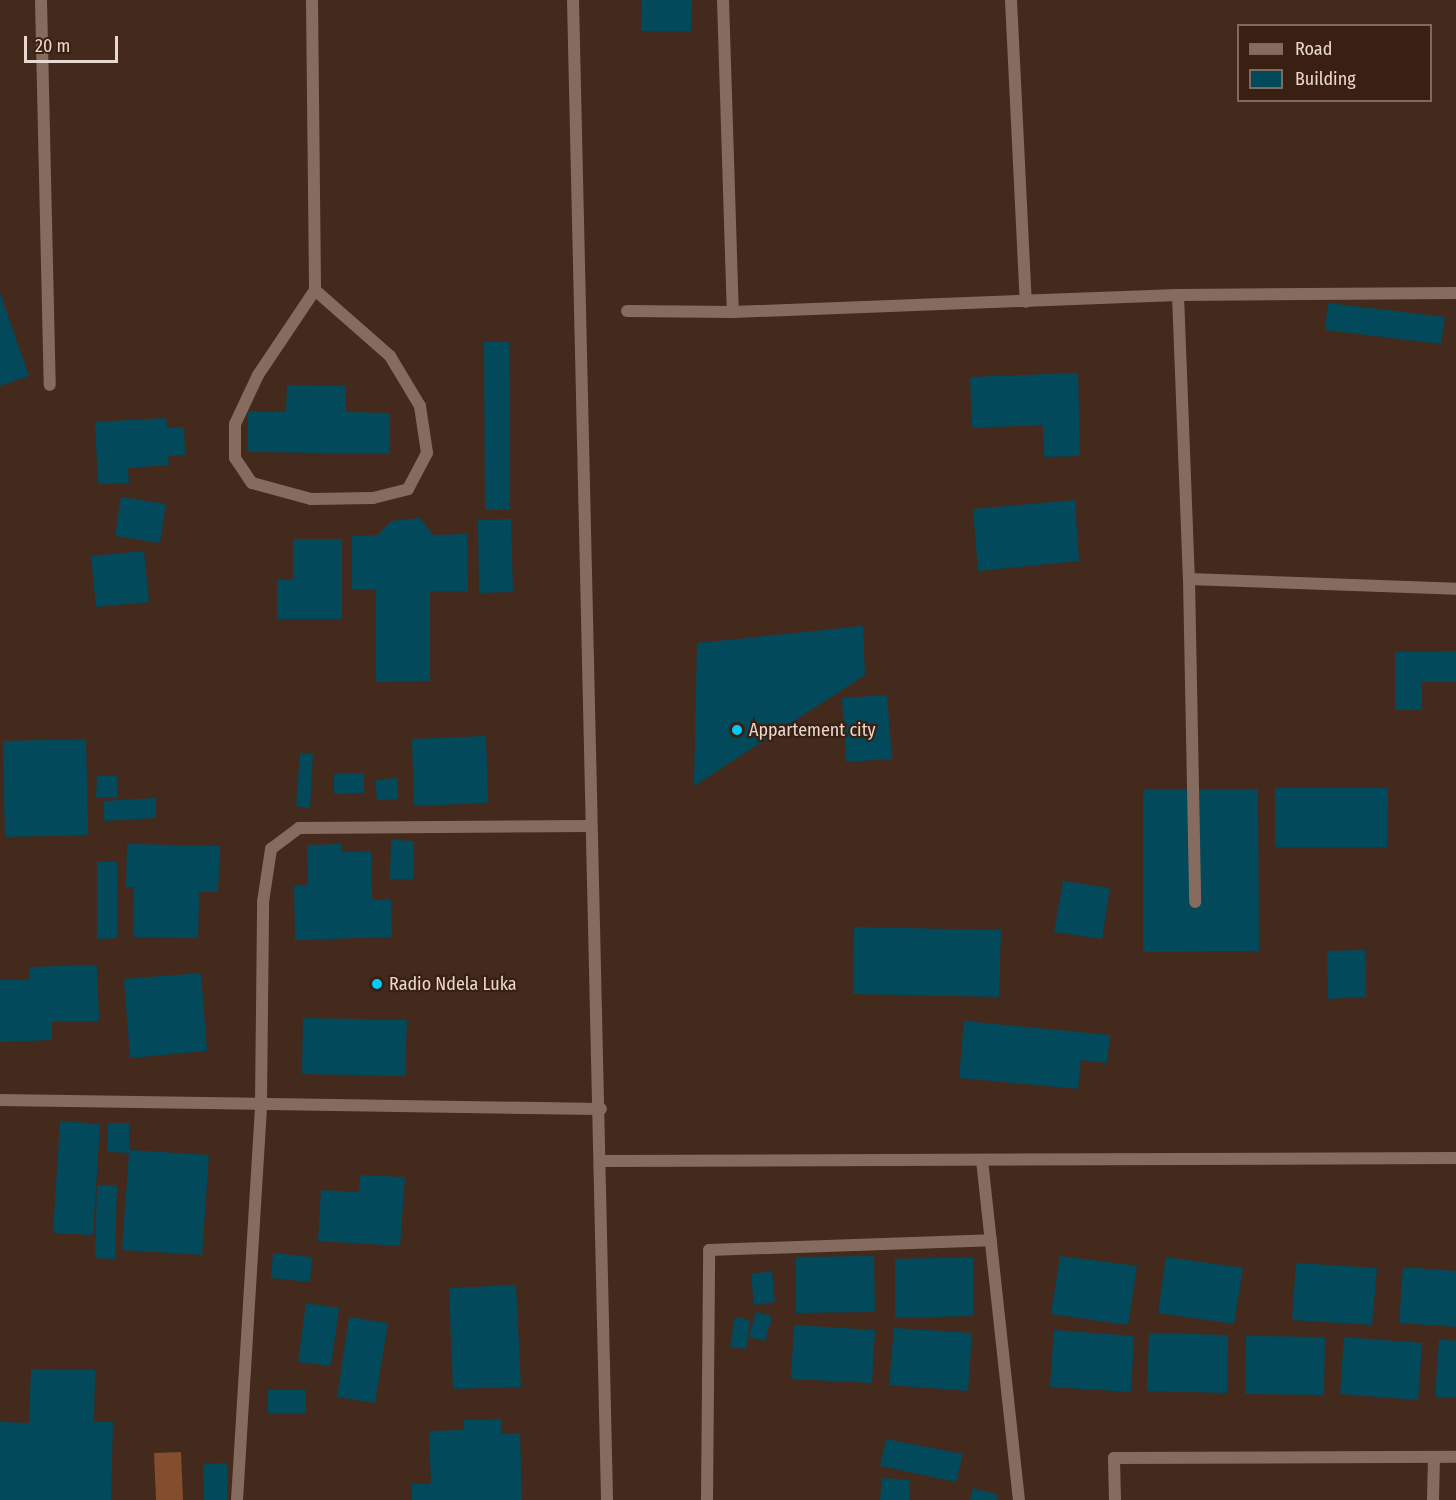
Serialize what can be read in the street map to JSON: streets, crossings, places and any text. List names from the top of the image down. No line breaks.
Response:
{"places":["Appartement city","Radio Ndela Luka"],"legend":["Road","Building"],"scale_bar":"20 m"}
